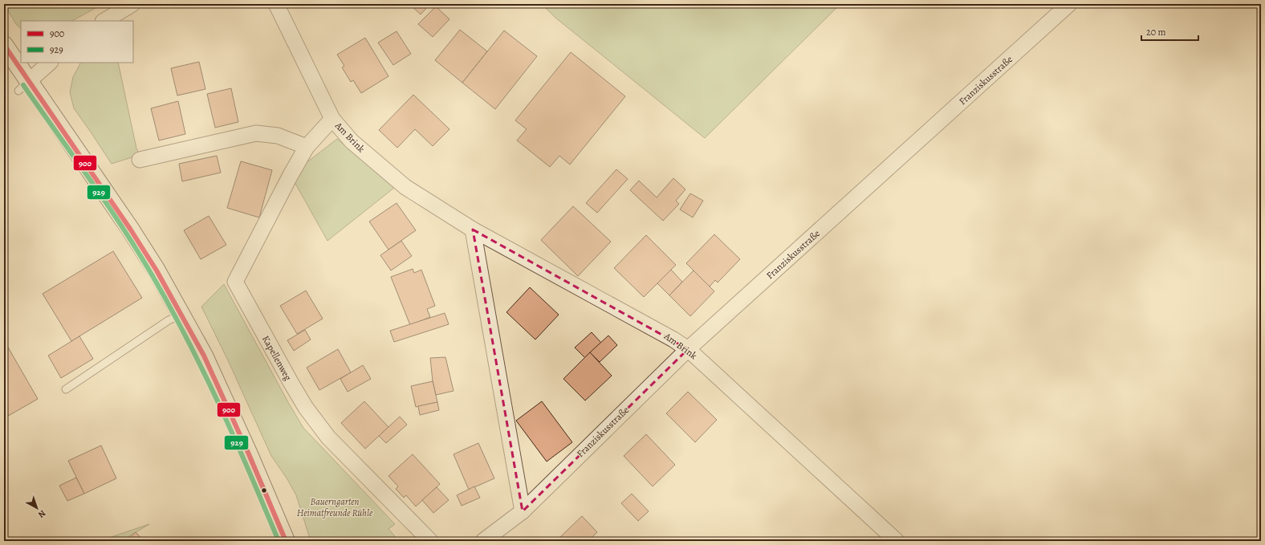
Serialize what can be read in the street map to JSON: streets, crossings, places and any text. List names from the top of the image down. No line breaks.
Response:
{"streets":{"street":["Franziskusstraße","Am Brink","Kapellenweg"]},"crossings":[["Franziskusstraße","Am Brink"],["Am Brink","Kapellenweg"]],"parks":["Bauerngarten Heimatfreunde Rühle"],"lines":["transit line 900","transit line 929"],"legend":["900","929"],"scale_bar":"20 m","north":"bottom right"}
